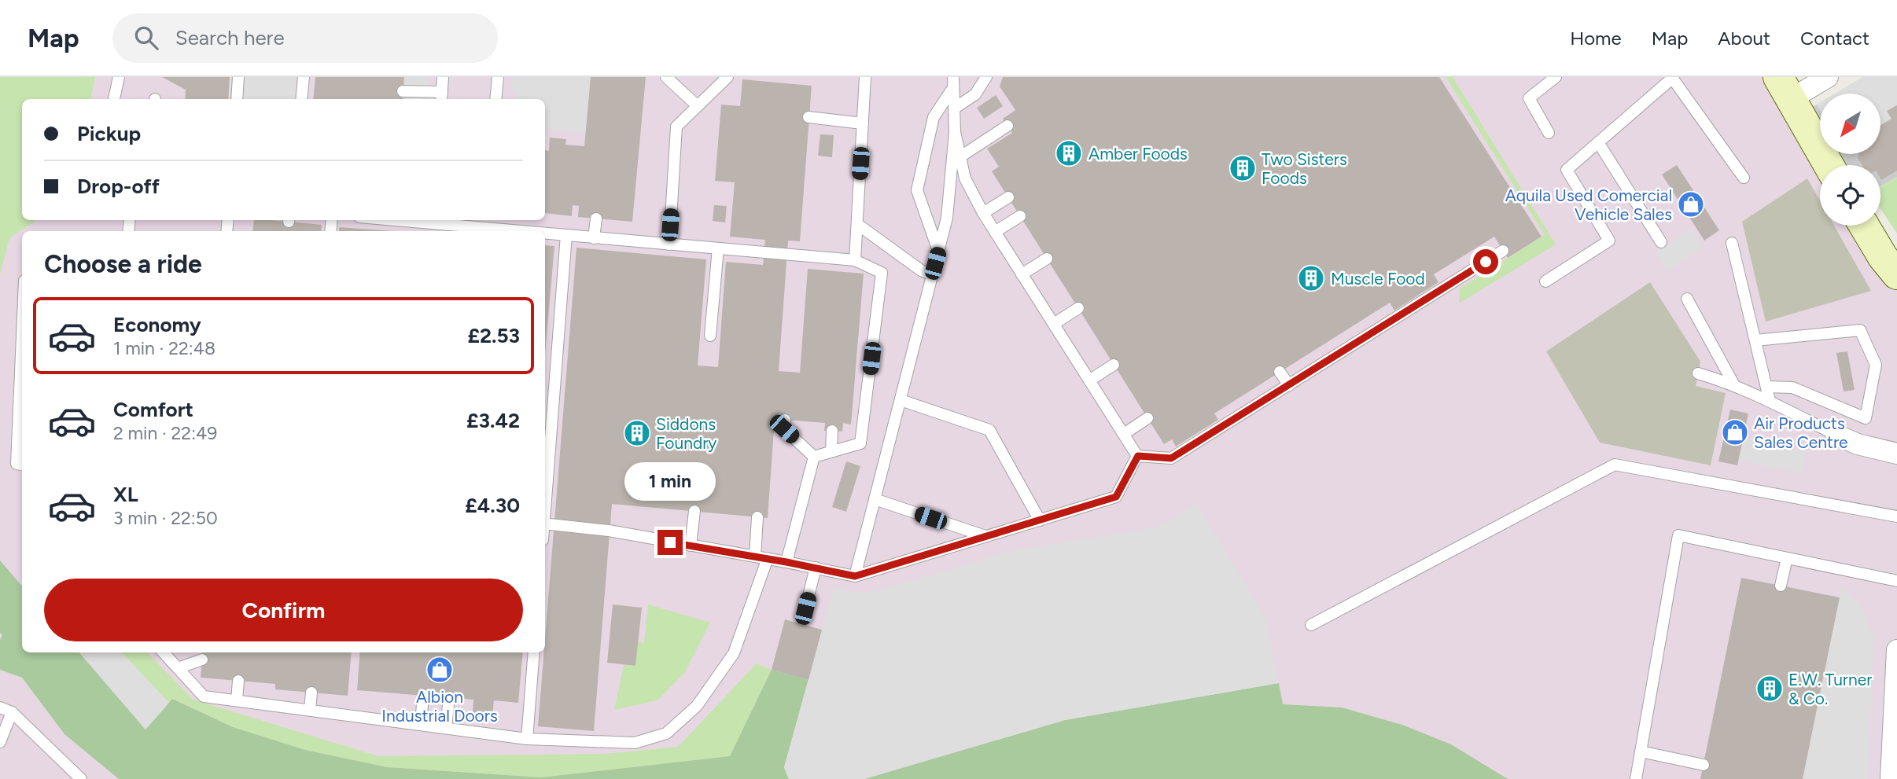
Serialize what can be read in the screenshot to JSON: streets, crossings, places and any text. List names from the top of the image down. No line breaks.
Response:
{"places":{"building":["Amber Foods","Two Sisters Foods","Muscle Food","Siddons Foundry","E.W. Turner & Co."],"shop":["Aquila Used Comercial Vehicle Sales","Air Products Sales Centre","Albion Industrial Doors"]},"north":"bottom left","page":{"header":"Map","search":"Search here","nav":["Home","Map","About","Contact"],"banner":["Pickup","Drop-off"],"heading":"Choose a ride","list":[{"name":"Economy","note":"1 min · 22:48","value":"£2.53"},{"name":"Comfort","note":"2 min · 22:49","value":"£3.42"},{"name":"XL","note":"3 min · 22:50","value":"£4.30"}],"bubble":"1 min","buttons":"Confirm"}}
